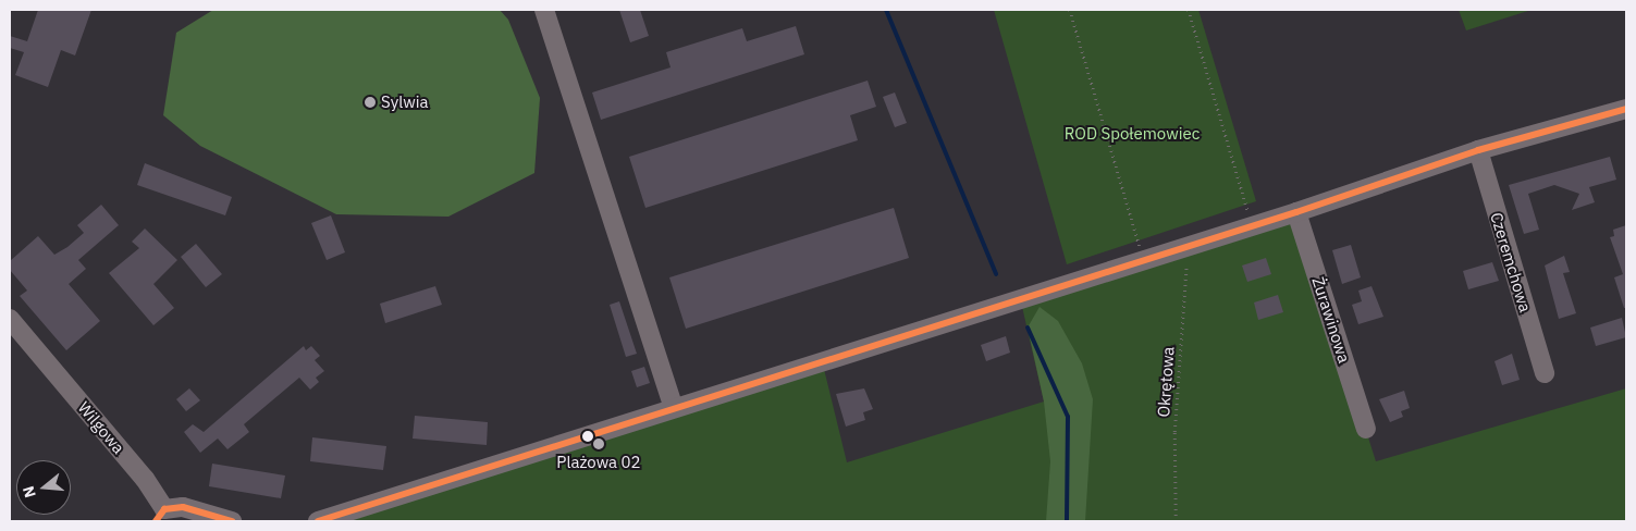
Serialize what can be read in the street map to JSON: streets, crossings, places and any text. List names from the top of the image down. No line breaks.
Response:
{"streets":{"street":["Czeremchowa","Żurawinowa","Wilgowa"],"path":["Okrętowa"]},"parks":["ROD Społemowiec"],"places":["Sylwia","Plażowa 02"],"north":"left"}
